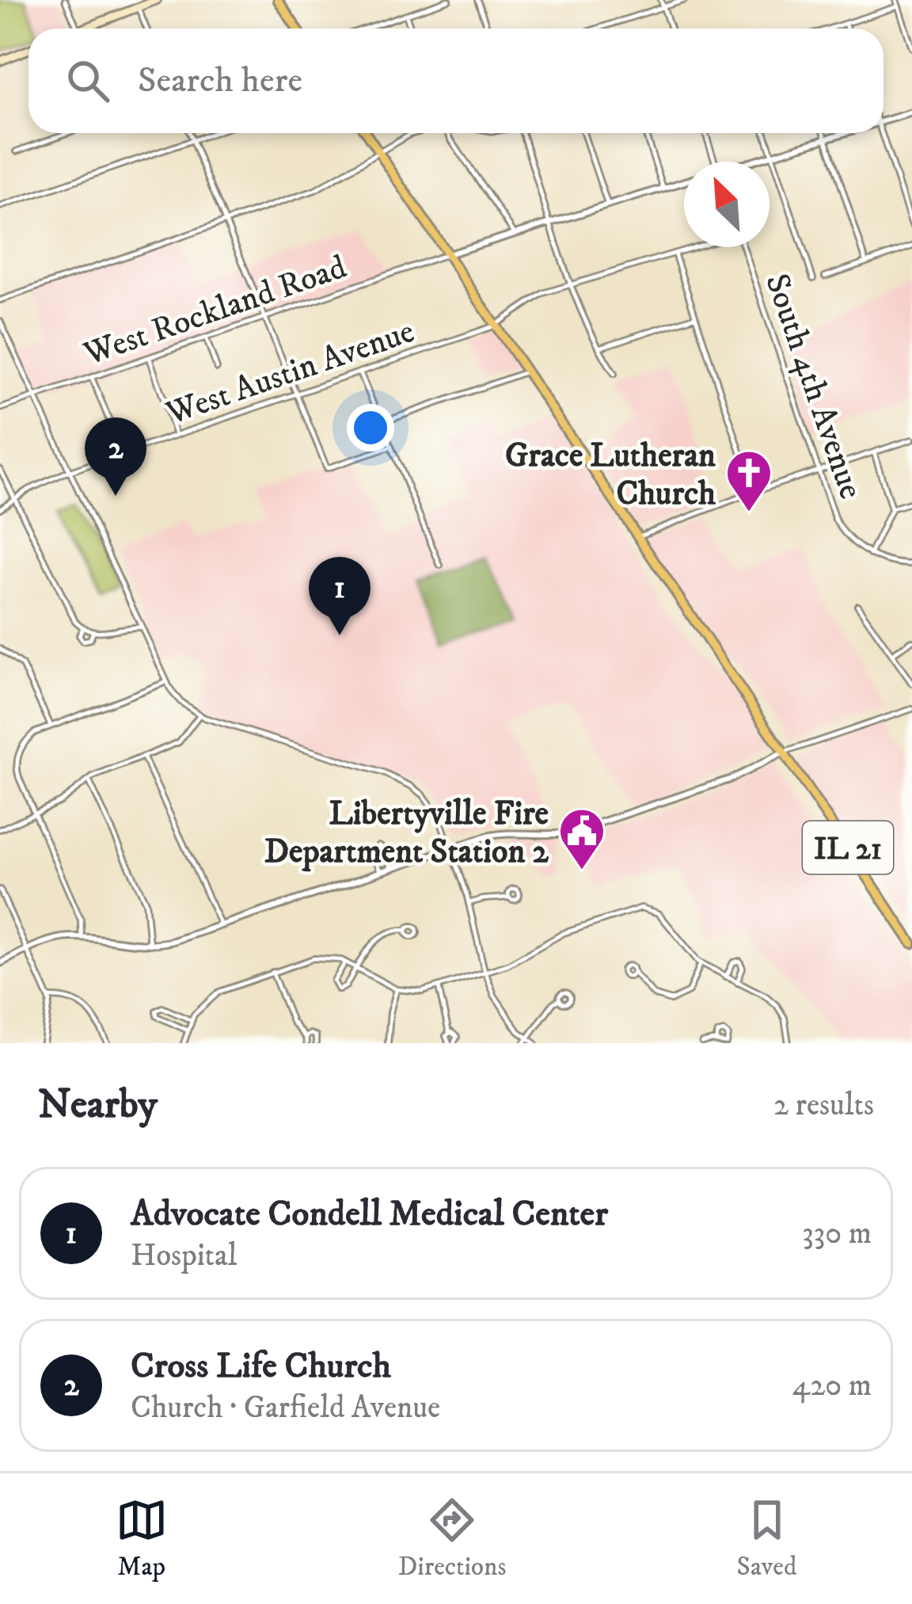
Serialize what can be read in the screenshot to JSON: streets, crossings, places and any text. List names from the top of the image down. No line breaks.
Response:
{"streets":{"main road":["IL 21"],"street":["West Rockland Road","West Austin Avenue","South 4th Avenue"]},"crossings":[["West Rockland Road","IL 21"],["West Austin Avenue","IL 21"]],"places":{"church":["Grace Lutheran Church"],"public building":["Libertyville Fire Department Station 2"]},"north":"top left","page":{"search":"Search here","pins":["2","1"],"heading":["Nearby","2 results"],"list":[{"mark":"1","name":"Advocate Condell Medical Center","note":"Hospital","value":"330 m"},{"mark":"2","name":"Cross Life Church","note":"Church · Garfield Avenue","value":"420 m"}],"nav":["Map","Directions","Saved"]}}
